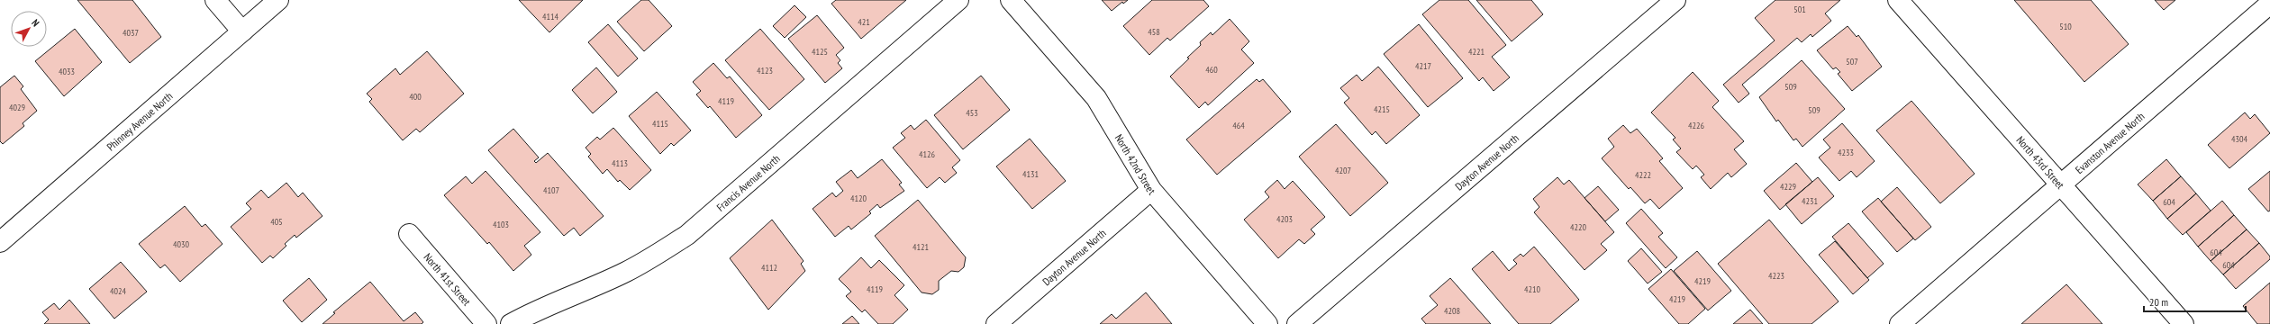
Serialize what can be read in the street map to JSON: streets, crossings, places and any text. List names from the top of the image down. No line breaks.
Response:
{"streets":{"street":["Phinney Avenue North","Evanston Avenue North","Dayton Avenue North","North 43rd Street","North 42nd Street","Francis Avenue North","North 41st Street"]},"crossings":[["Evanston Avenue North","North 43rd Street"],["Dayton Avenue North","North 42nd Street"]],"house_numbers":["501","4114","421","510","458","4037","4125","4221","507","4217","460","4123","4033","509","400","4119","4029","4215","509","453","4115","464","4226","4304","4233","4126","4113","4207","4131","4222","4229","4107","4120","4231","604","4203","405","4103","4220","4030","4121","604","604","4112","4223","4219","4119","4210","4024","4219","4208"],"scale_bar":"20 m","north":"top right"}
